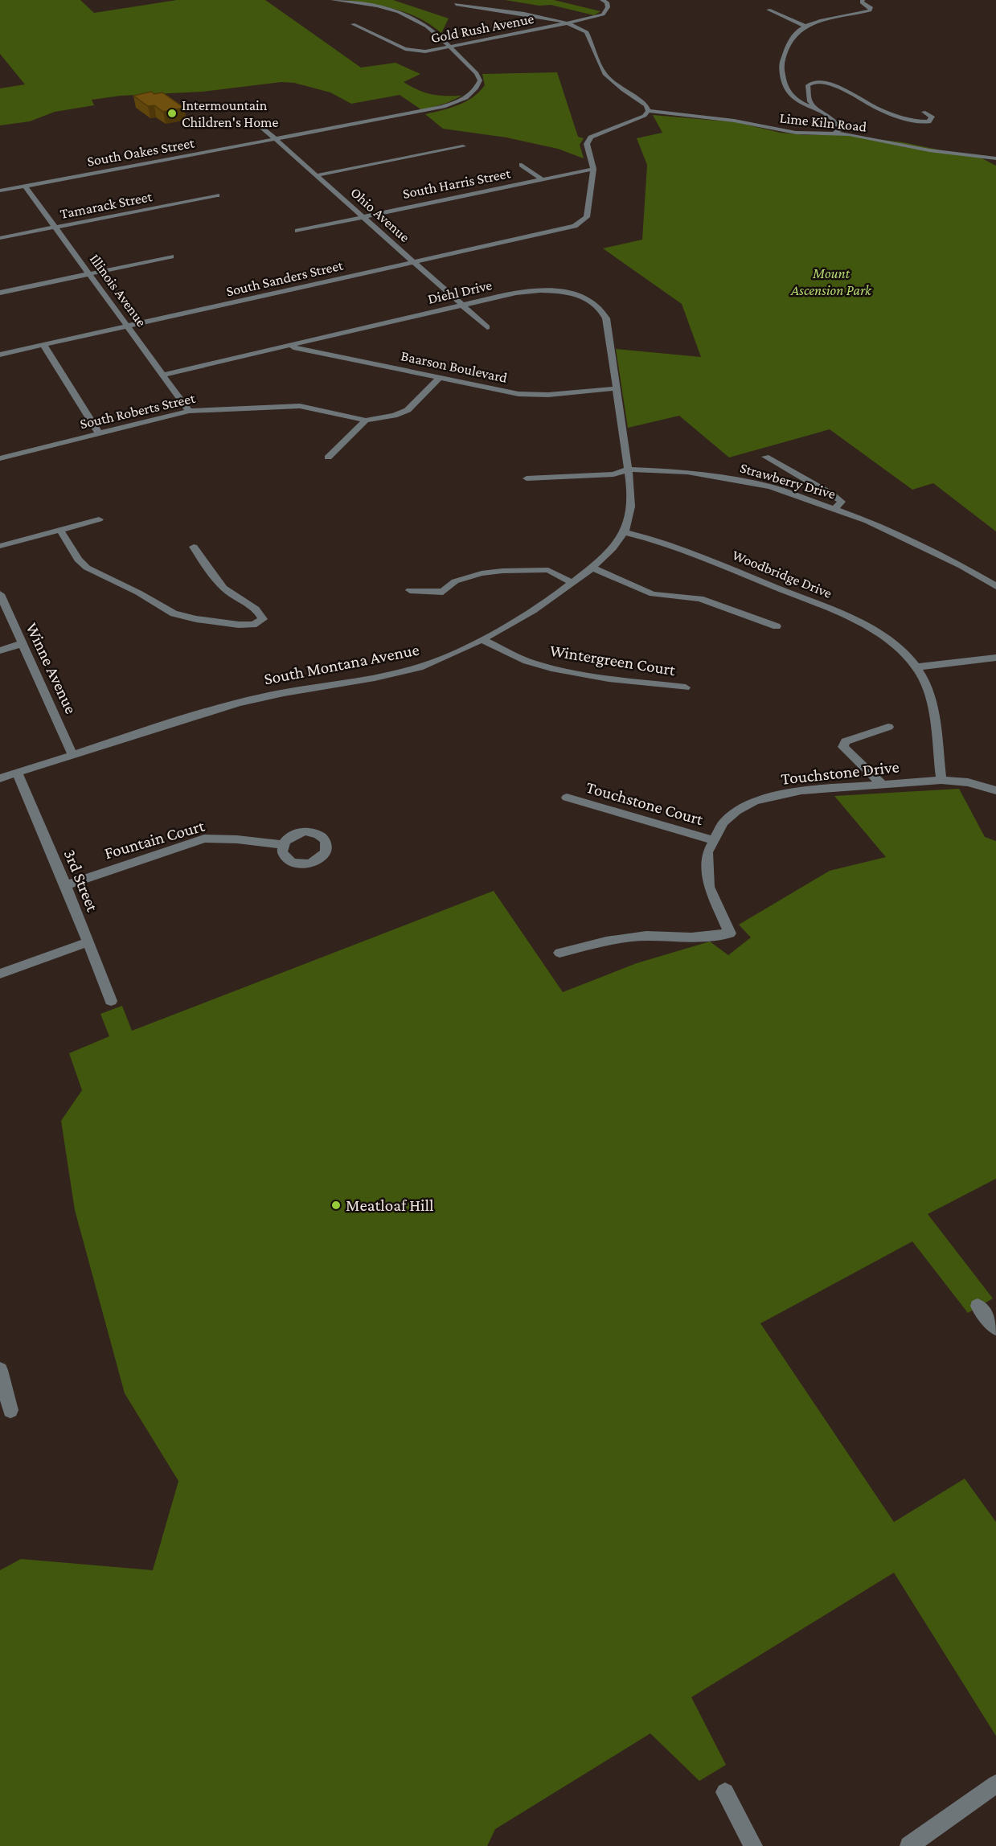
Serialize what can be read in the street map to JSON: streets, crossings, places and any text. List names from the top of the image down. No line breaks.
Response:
{"streets":{"street":["Gold Rush Avenue","Lime Kiln Road","South Oakes Street","South Harris Street","Tamarack Street","Ohio Avenue","South Sanders Street","Illinois Avenue","Diehl Drive","Baarson Boulevard","South Roberts Street","Strawberry Drive","Woodbridge Drive","Wintergreen Court","South Montana Avenue","Winne Avenue","Touchstone Drive","Touchstone Court","Fountain Court","3rd Street"]},"crossings":[["Gold Rush Avenue","South Oakes Street"],["South Oakes Street","Ohio Avenue"],["South Oakes Street","Illinois Avenue"],["South Harris Street","Ohio Avenue"],["South Harris Street","South Sanders Street"],["Tamarack Street","Illinois Avenue"],["Ohio Avenue","South Sanders Street"],["Ohio Avenue","Diehl Drive"],["South Sanders Street","Illinois Avenue"],["Illinois Avenue","Diehl Drive"],["Illinois Avenue","South Roberts Street"],["Diehl Drive","Baarson Boulevard"],["Diehl Drive","Strawberry Drive"],["Diehl Drive","South Montana Avenue"],["Baarson Boulevard","South Roberts Street"],["Strawberry Drive","South Montana Avenue"],["Woodbridge Drive","South Montana Avenue"],["Woodbridge Drive","Touchstone Drive"],["Wintergreen Court","South Montana Avenue"],["South Montana Avenue","Winne Avenue"],["South Montana Avenue","3rd Street"],["Touchstone Drive","Touchstone Court"],["Fountain Court","3rd Street"]],"parks":["Mount Ascension Park"],"places":["Intermountain Children's Home","Meatloaf Hill"]}
